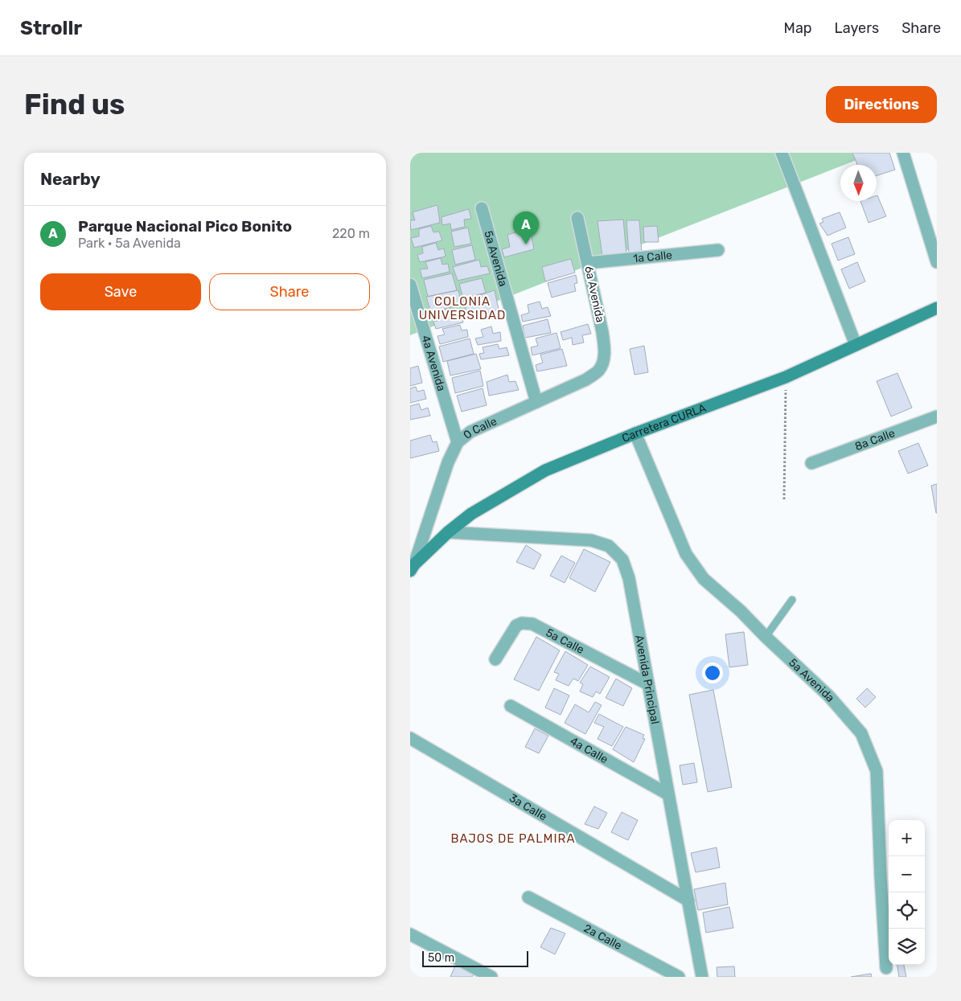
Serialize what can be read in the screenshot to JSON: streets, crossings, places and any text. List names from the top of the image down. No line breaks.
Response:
{"streets":{"main road":["Carretera CURLA"],"street":["1a Calle","5a Avenida","6a Avenida","4a Avenida","0 Calle","8a Calle","5a Calle","Avenida Principal","4a Calle","3a Calle","2a Calle"]},"crossings":[["1a Calle","6a Avenida"],["5a Avenida","Carretera CURLA"],["5a Avenida","0 Calle"],["6a Avenida","0 Calle"],["4a Avenida","0 Calle"],["Carretera CURLA","0 Calle"],["Carretera CURLA","Avenida Principal"],["5a Calle","Avenida Principal"],["Avenida Principal","4a Calle"],["Avenida Principal","3a Calle"]],"districts":["COLONIA UNIVERSIDAD","BAJOS DE PALMIRA"],"scale_bar":"50 m","north":"bottom","page":{"header":"Strollr","nav":["Map","Layers","Share"],"buttons":["Directions",["Save","Share"]],"title":"Find us","heading":"Nearby","list":[{"mark":"A","name":"Parque Nacional Pico Bonito","note":"Park · 5a Avenida","value":"220 m"}],"pins":"A","map_buttons":["+","−"],"scale":"50 m"}}
